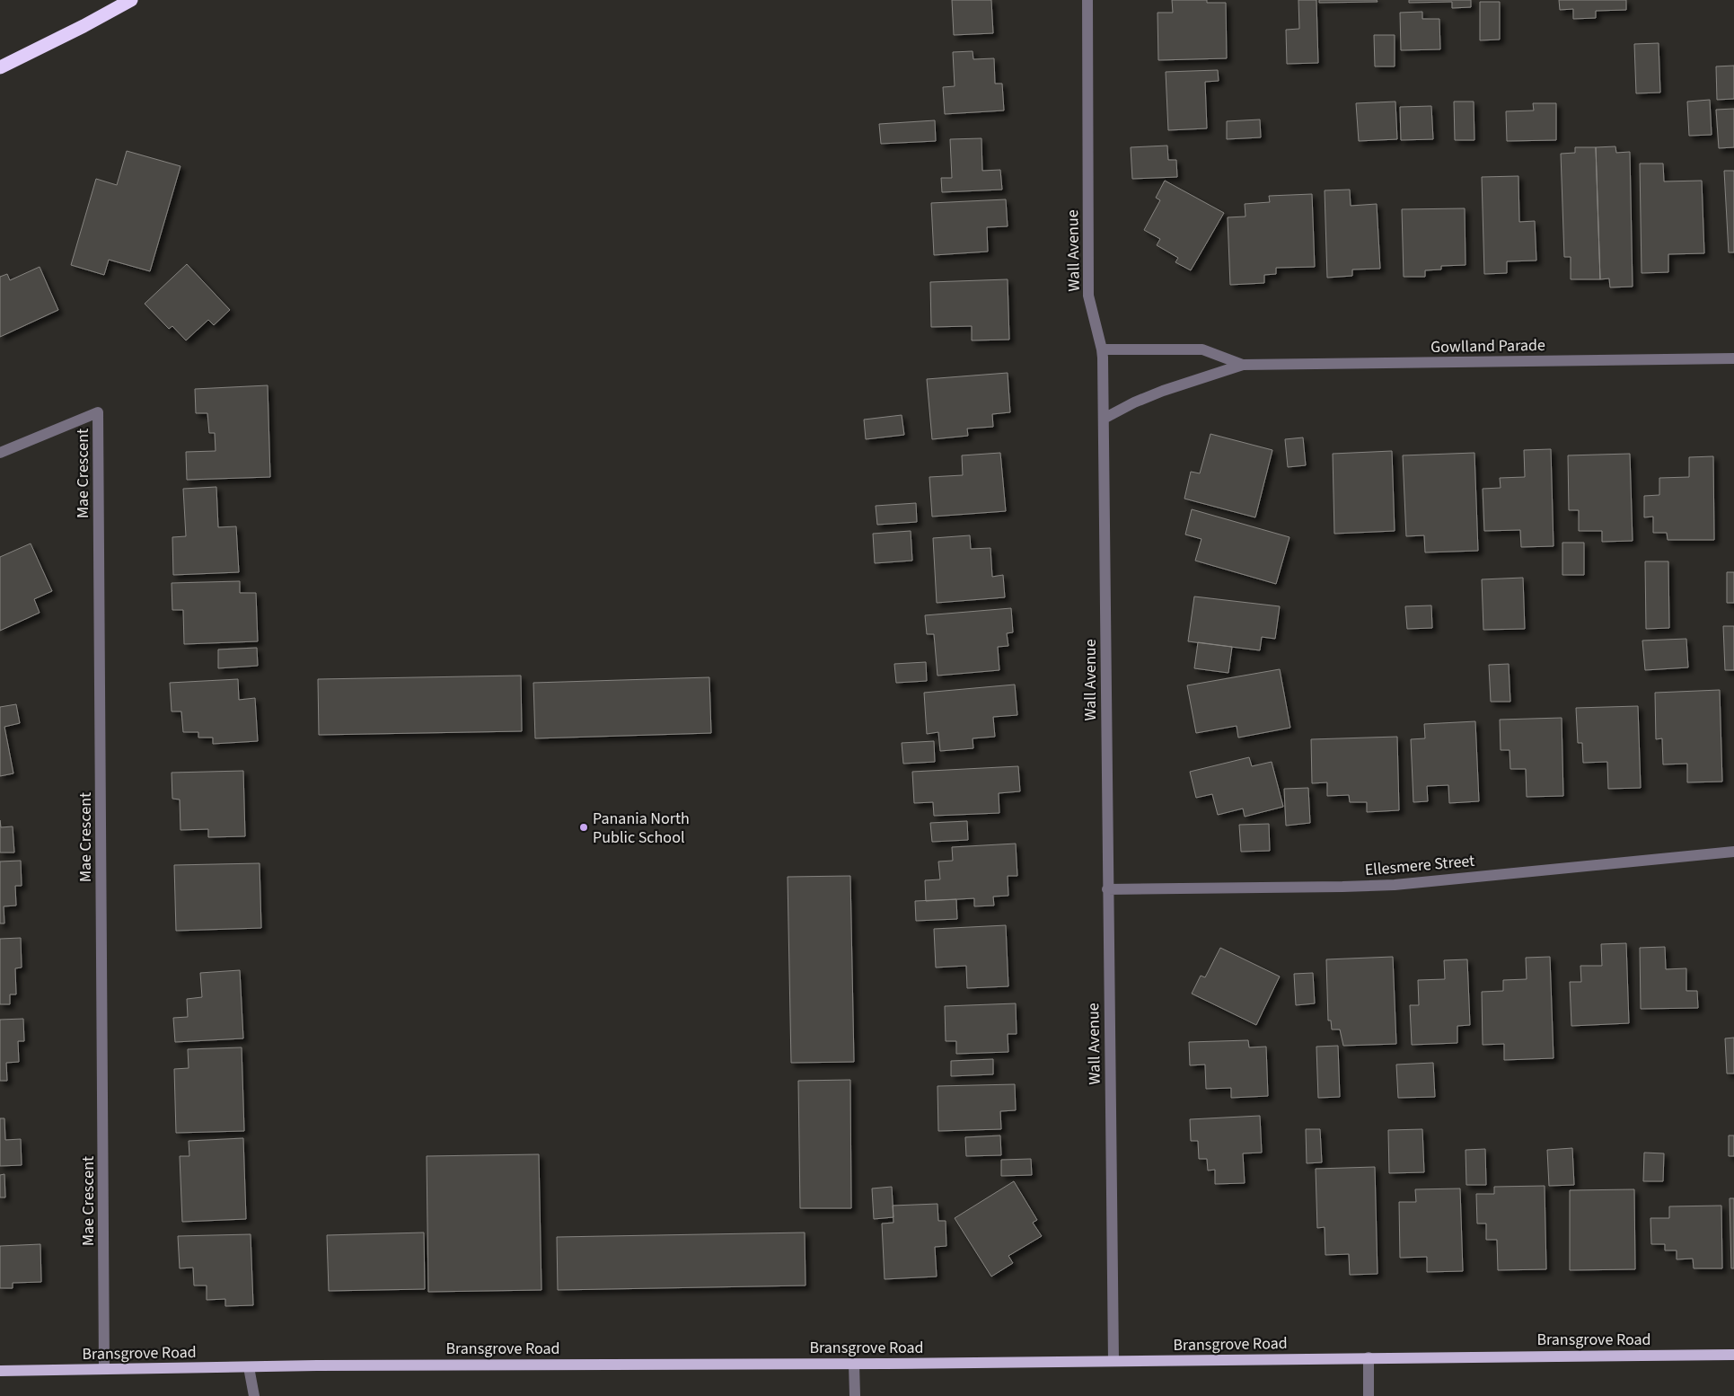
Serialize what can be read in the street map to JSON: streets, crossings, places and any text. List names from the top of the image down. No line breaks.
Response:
{"streets":{"main road":["Bransgrove Road"],"street":["Wall Avenue","Gowlland Parade","Mae Crescent","Ellesmere Street"]},"crossings":[["Wall Avenue","Gowlland Parade"],["Wall Avenue","Ellesmere Street"],["Wall Avenue","Bransgrove Road"],["Mae Crescent","Bransgrove Road"]],"places":["Panania North Public School"]}
